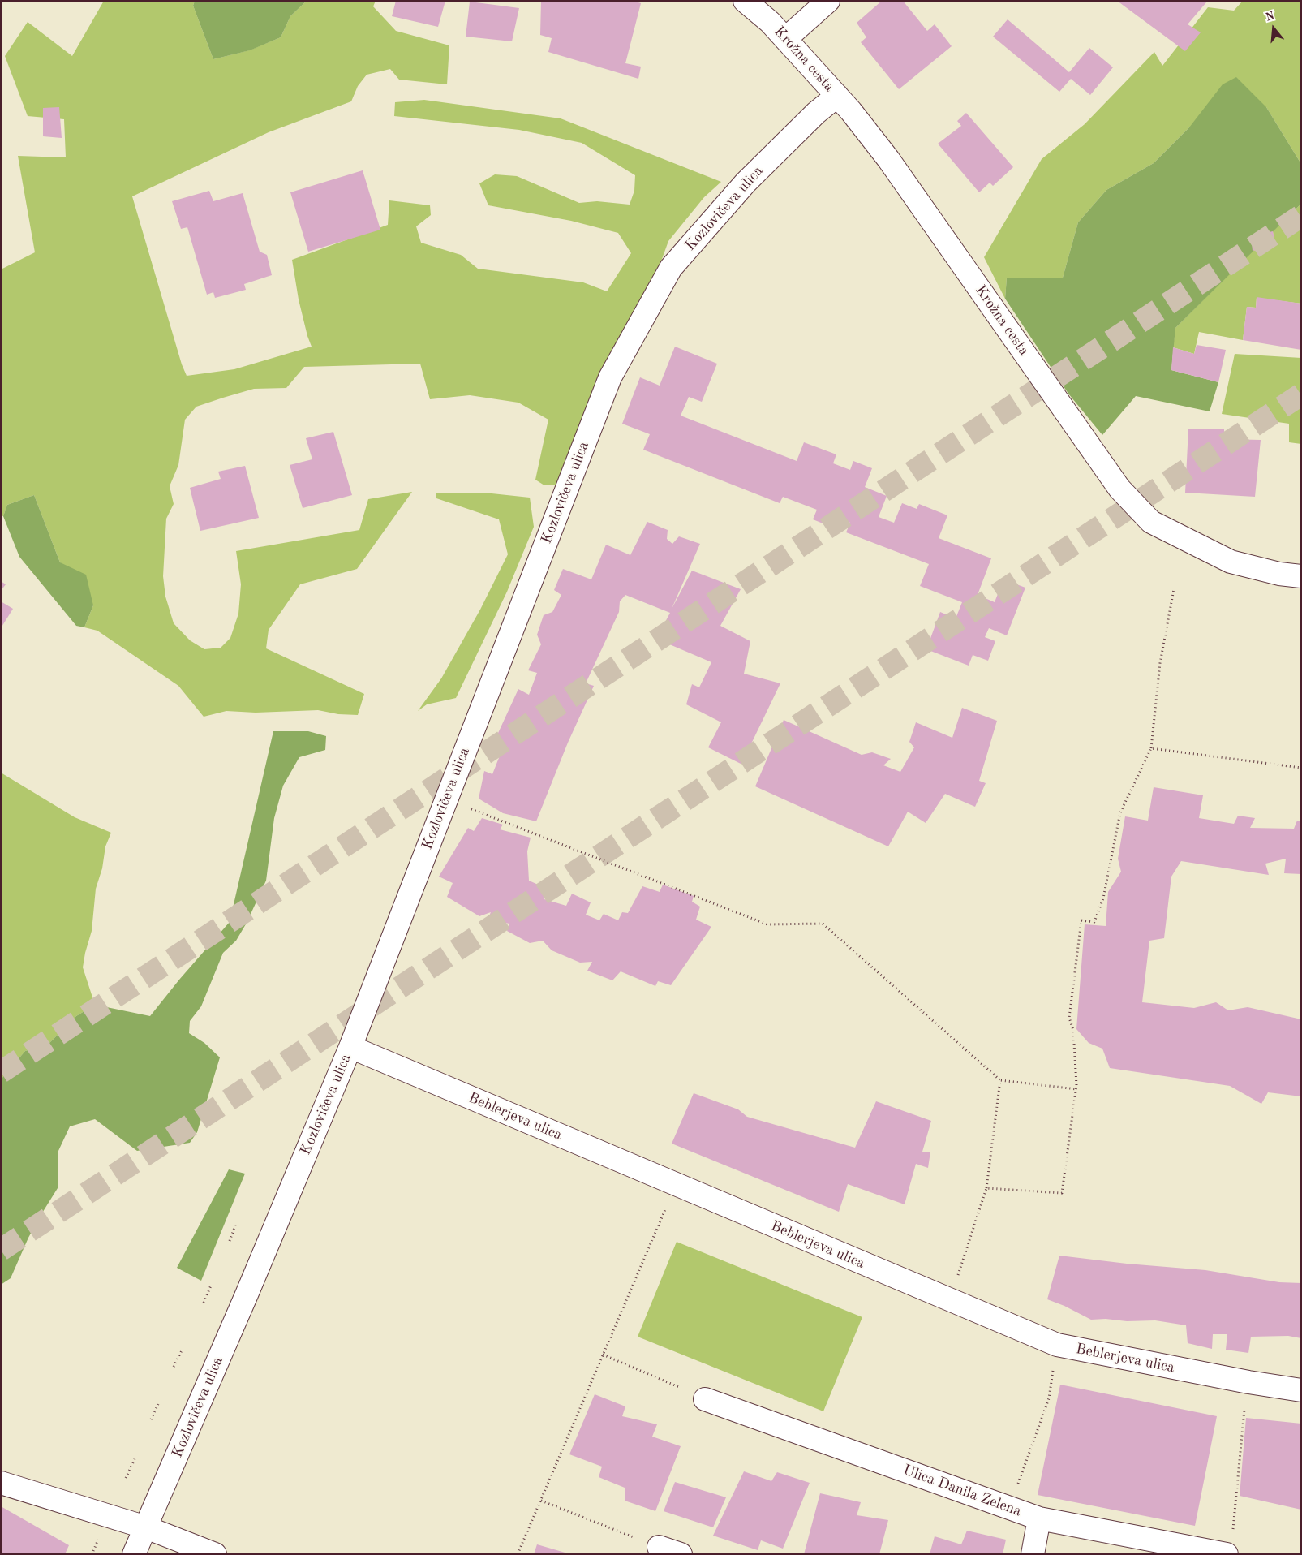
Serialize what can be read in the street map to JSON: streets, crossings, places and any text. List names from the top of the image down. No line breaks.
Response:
{"streets":{"street":["Krožna cesta","Kozlovičeva ulica","Beblerjeva ulica","Ulica Danila Zelena"]},"crossings":[["Krožna cesta","Kozlovičeva ulica"],["Kozlovičeva ulica","Beblerjeva ulica"]],"north":"top"}
